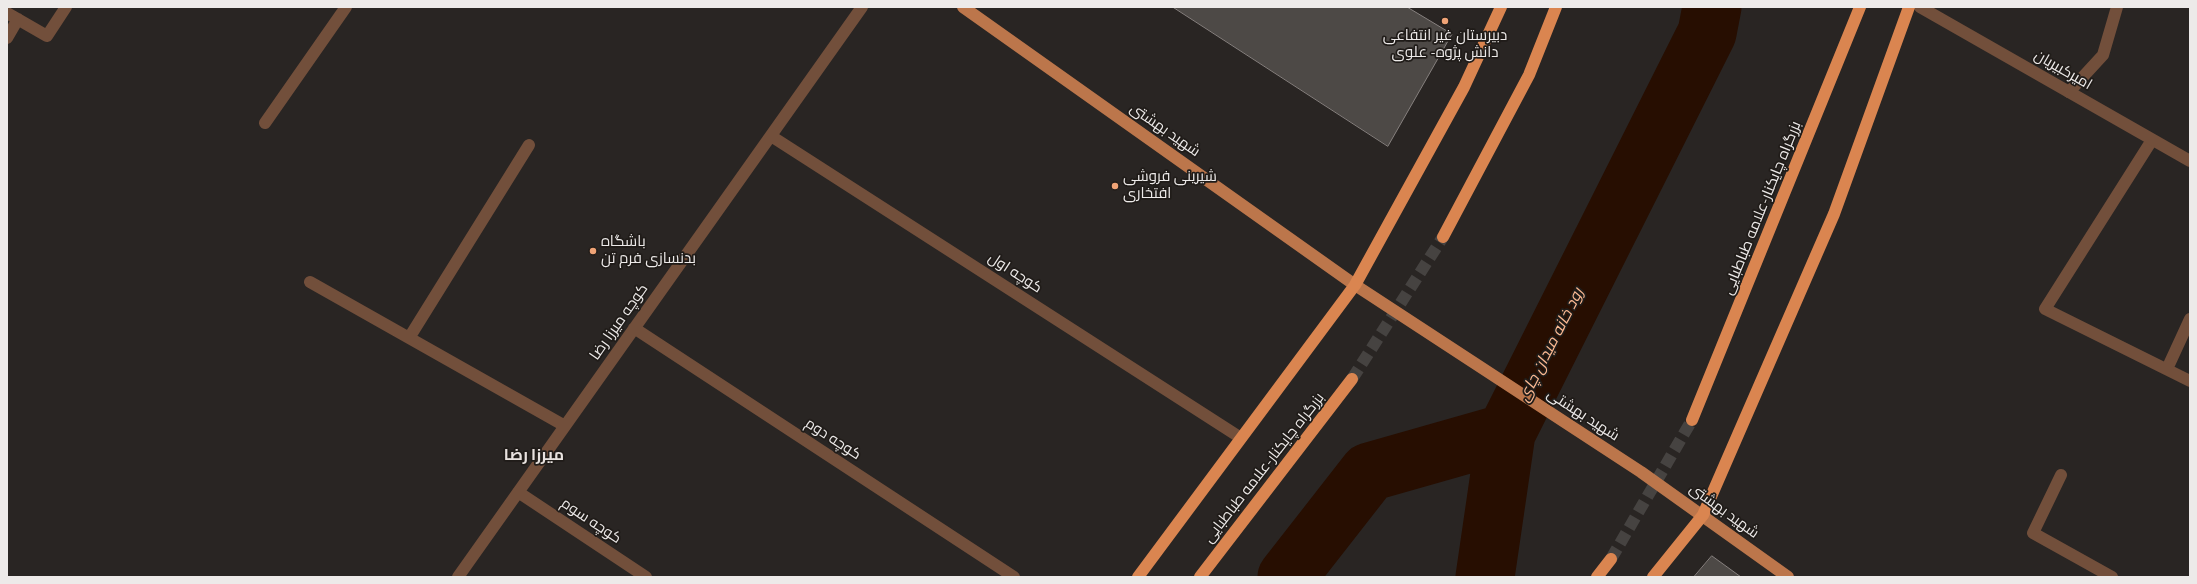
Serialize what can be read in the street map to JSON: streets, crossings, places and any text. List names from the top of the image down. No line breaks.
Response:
{"streets":{"highway":["بزرگراه چایکنار-علامه طباطبایی"],"main road":["شهید بهشتى","شهید بهشتی"],"street":["امیرکبیریان","کوچه اول","کوچه میرزا رضا","کوچه دوم","کوچه سوم"]},"crossings":[["شهید بهشتى","شهید بهشتی"],["کوچه اول","کوچه میرزا رضا"],["کوچه میرزا رضا","کوچه دوم"],["کوچه میرزا رضا","کوچه سوم"]],"districts":["میرزا رضا"],"water":["رود خانه میدان چای"],"places":["دبیرستان غیر انتفاعی دانش پژوه- علوی","شیرینی فروشی افتخاری","باشگاه بدنسازی فرم تن"]}
